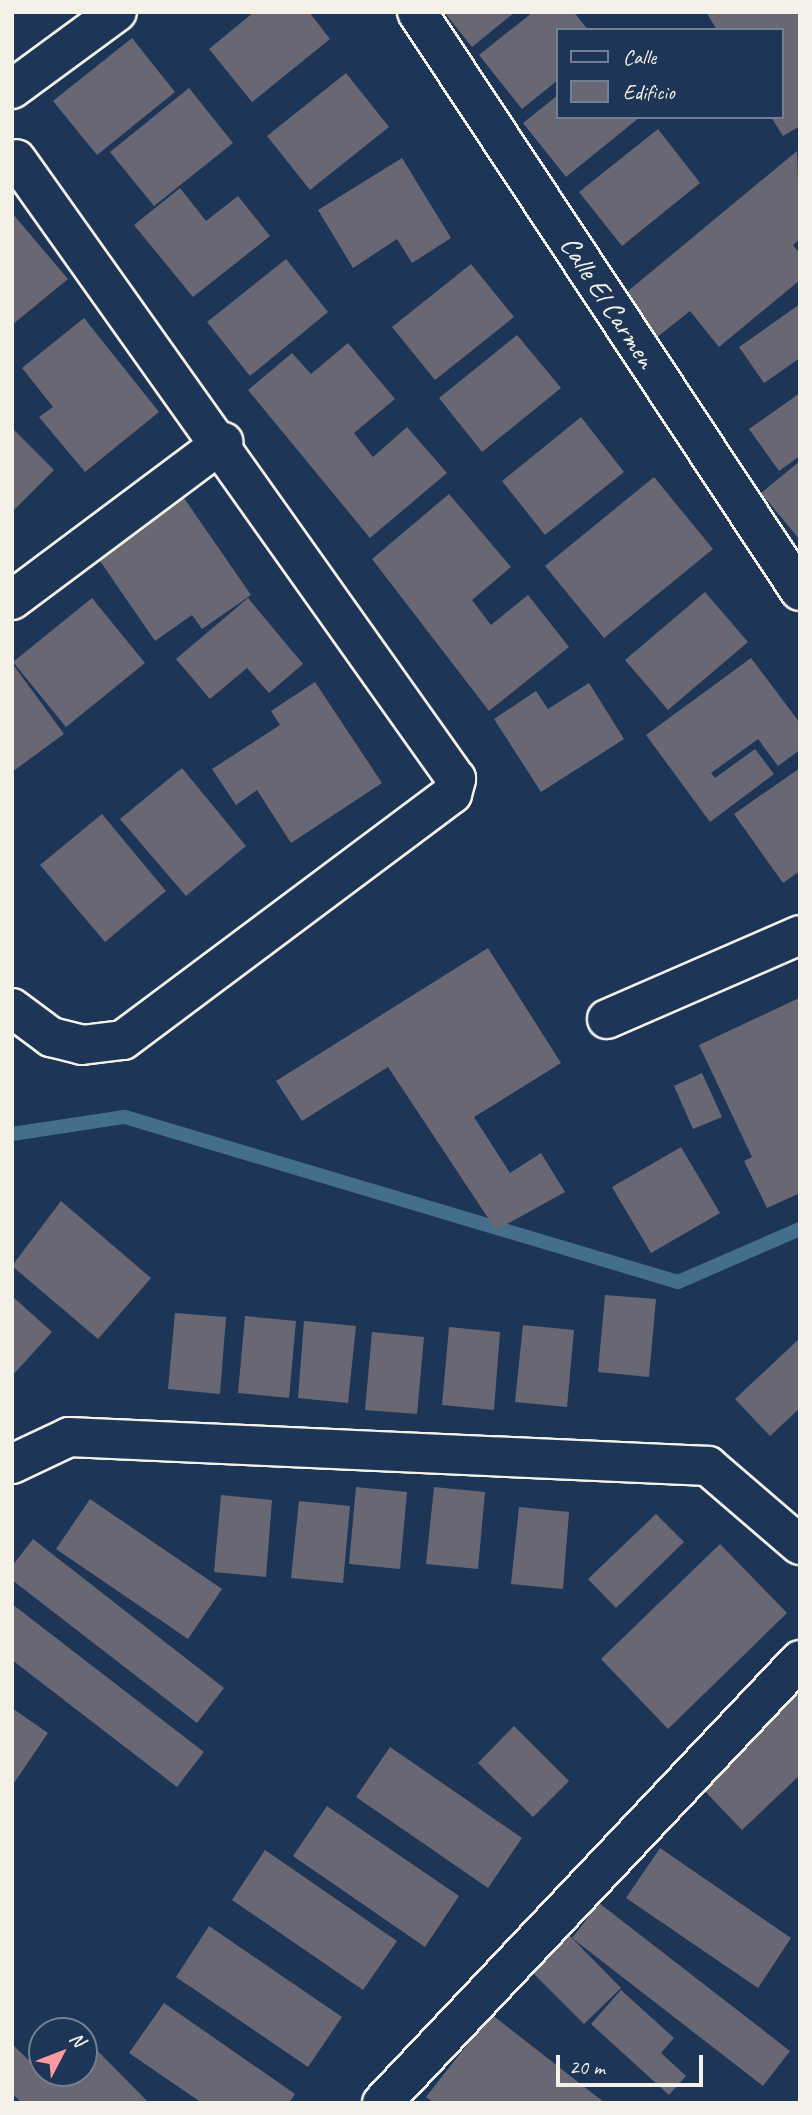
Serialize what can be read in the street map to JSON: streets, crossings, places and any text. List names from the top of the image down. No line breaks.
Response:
{"streets":{"street":["Calle El Carmen"]},"legend":["Calle","Edificio"],"scale_bar":"20 m","north":"top right"}
